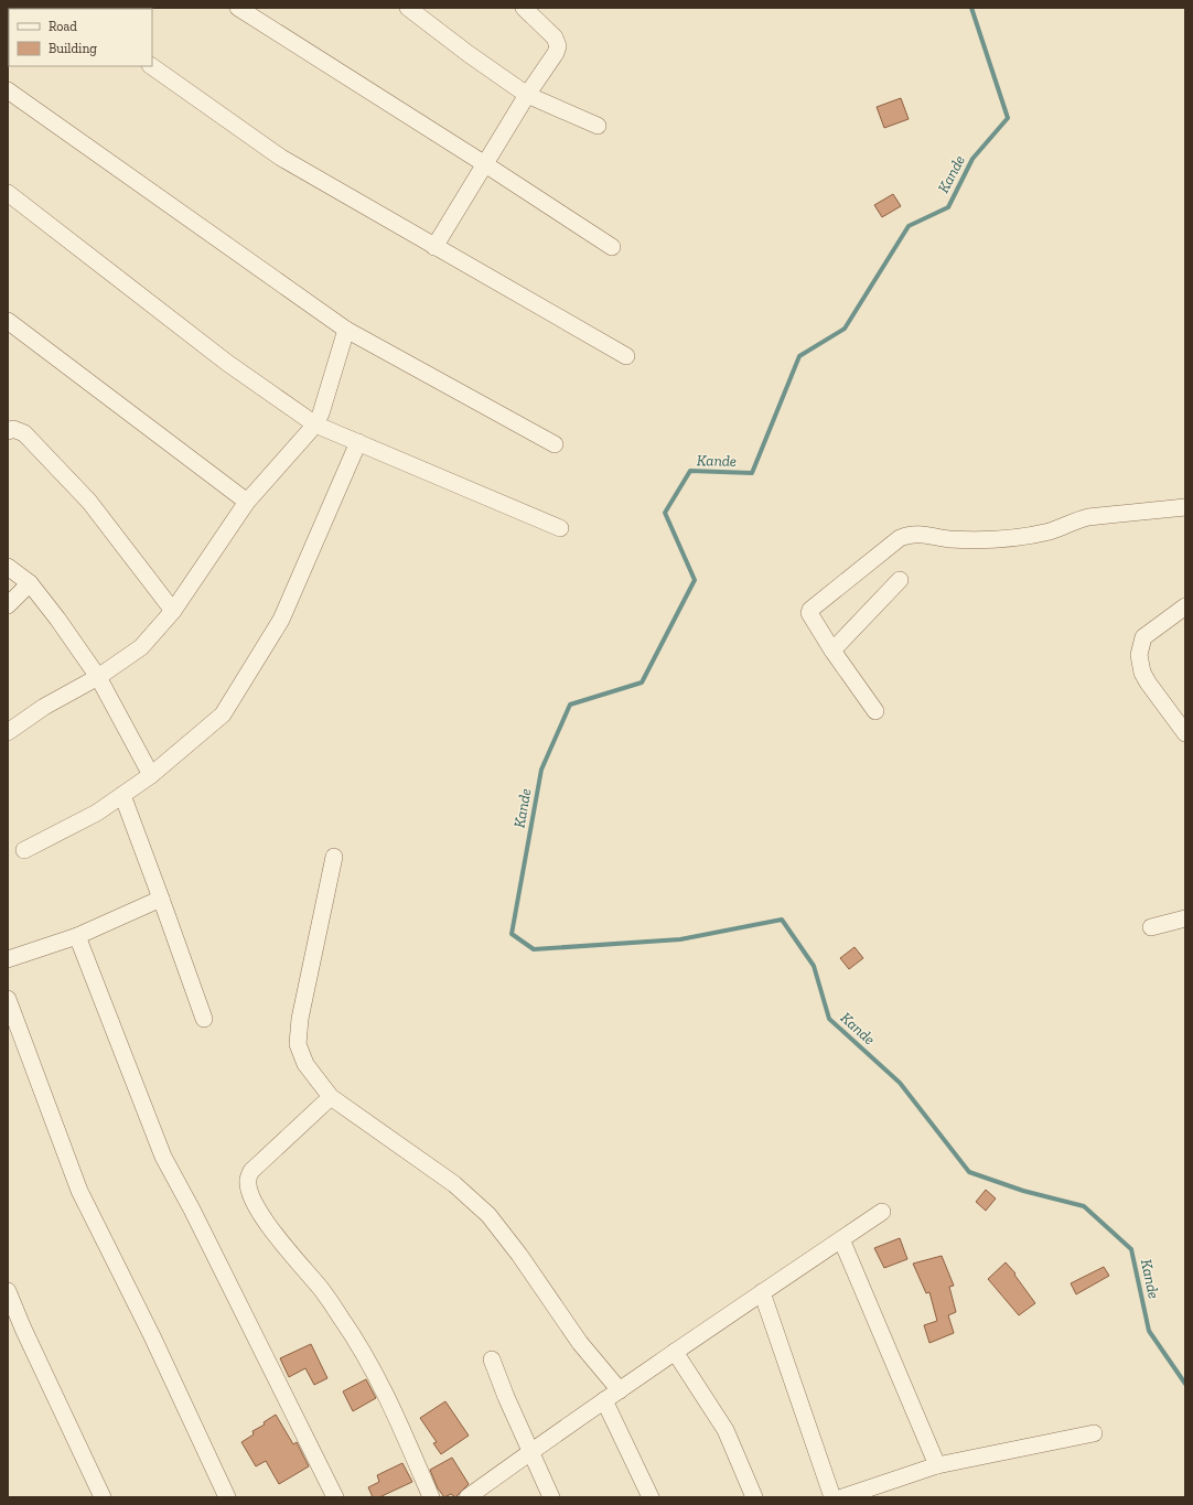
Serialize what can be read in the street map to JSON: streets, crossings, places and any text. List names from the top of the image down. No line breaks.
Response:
{"water":["Kande"],"legend":["Road","Building"]}
